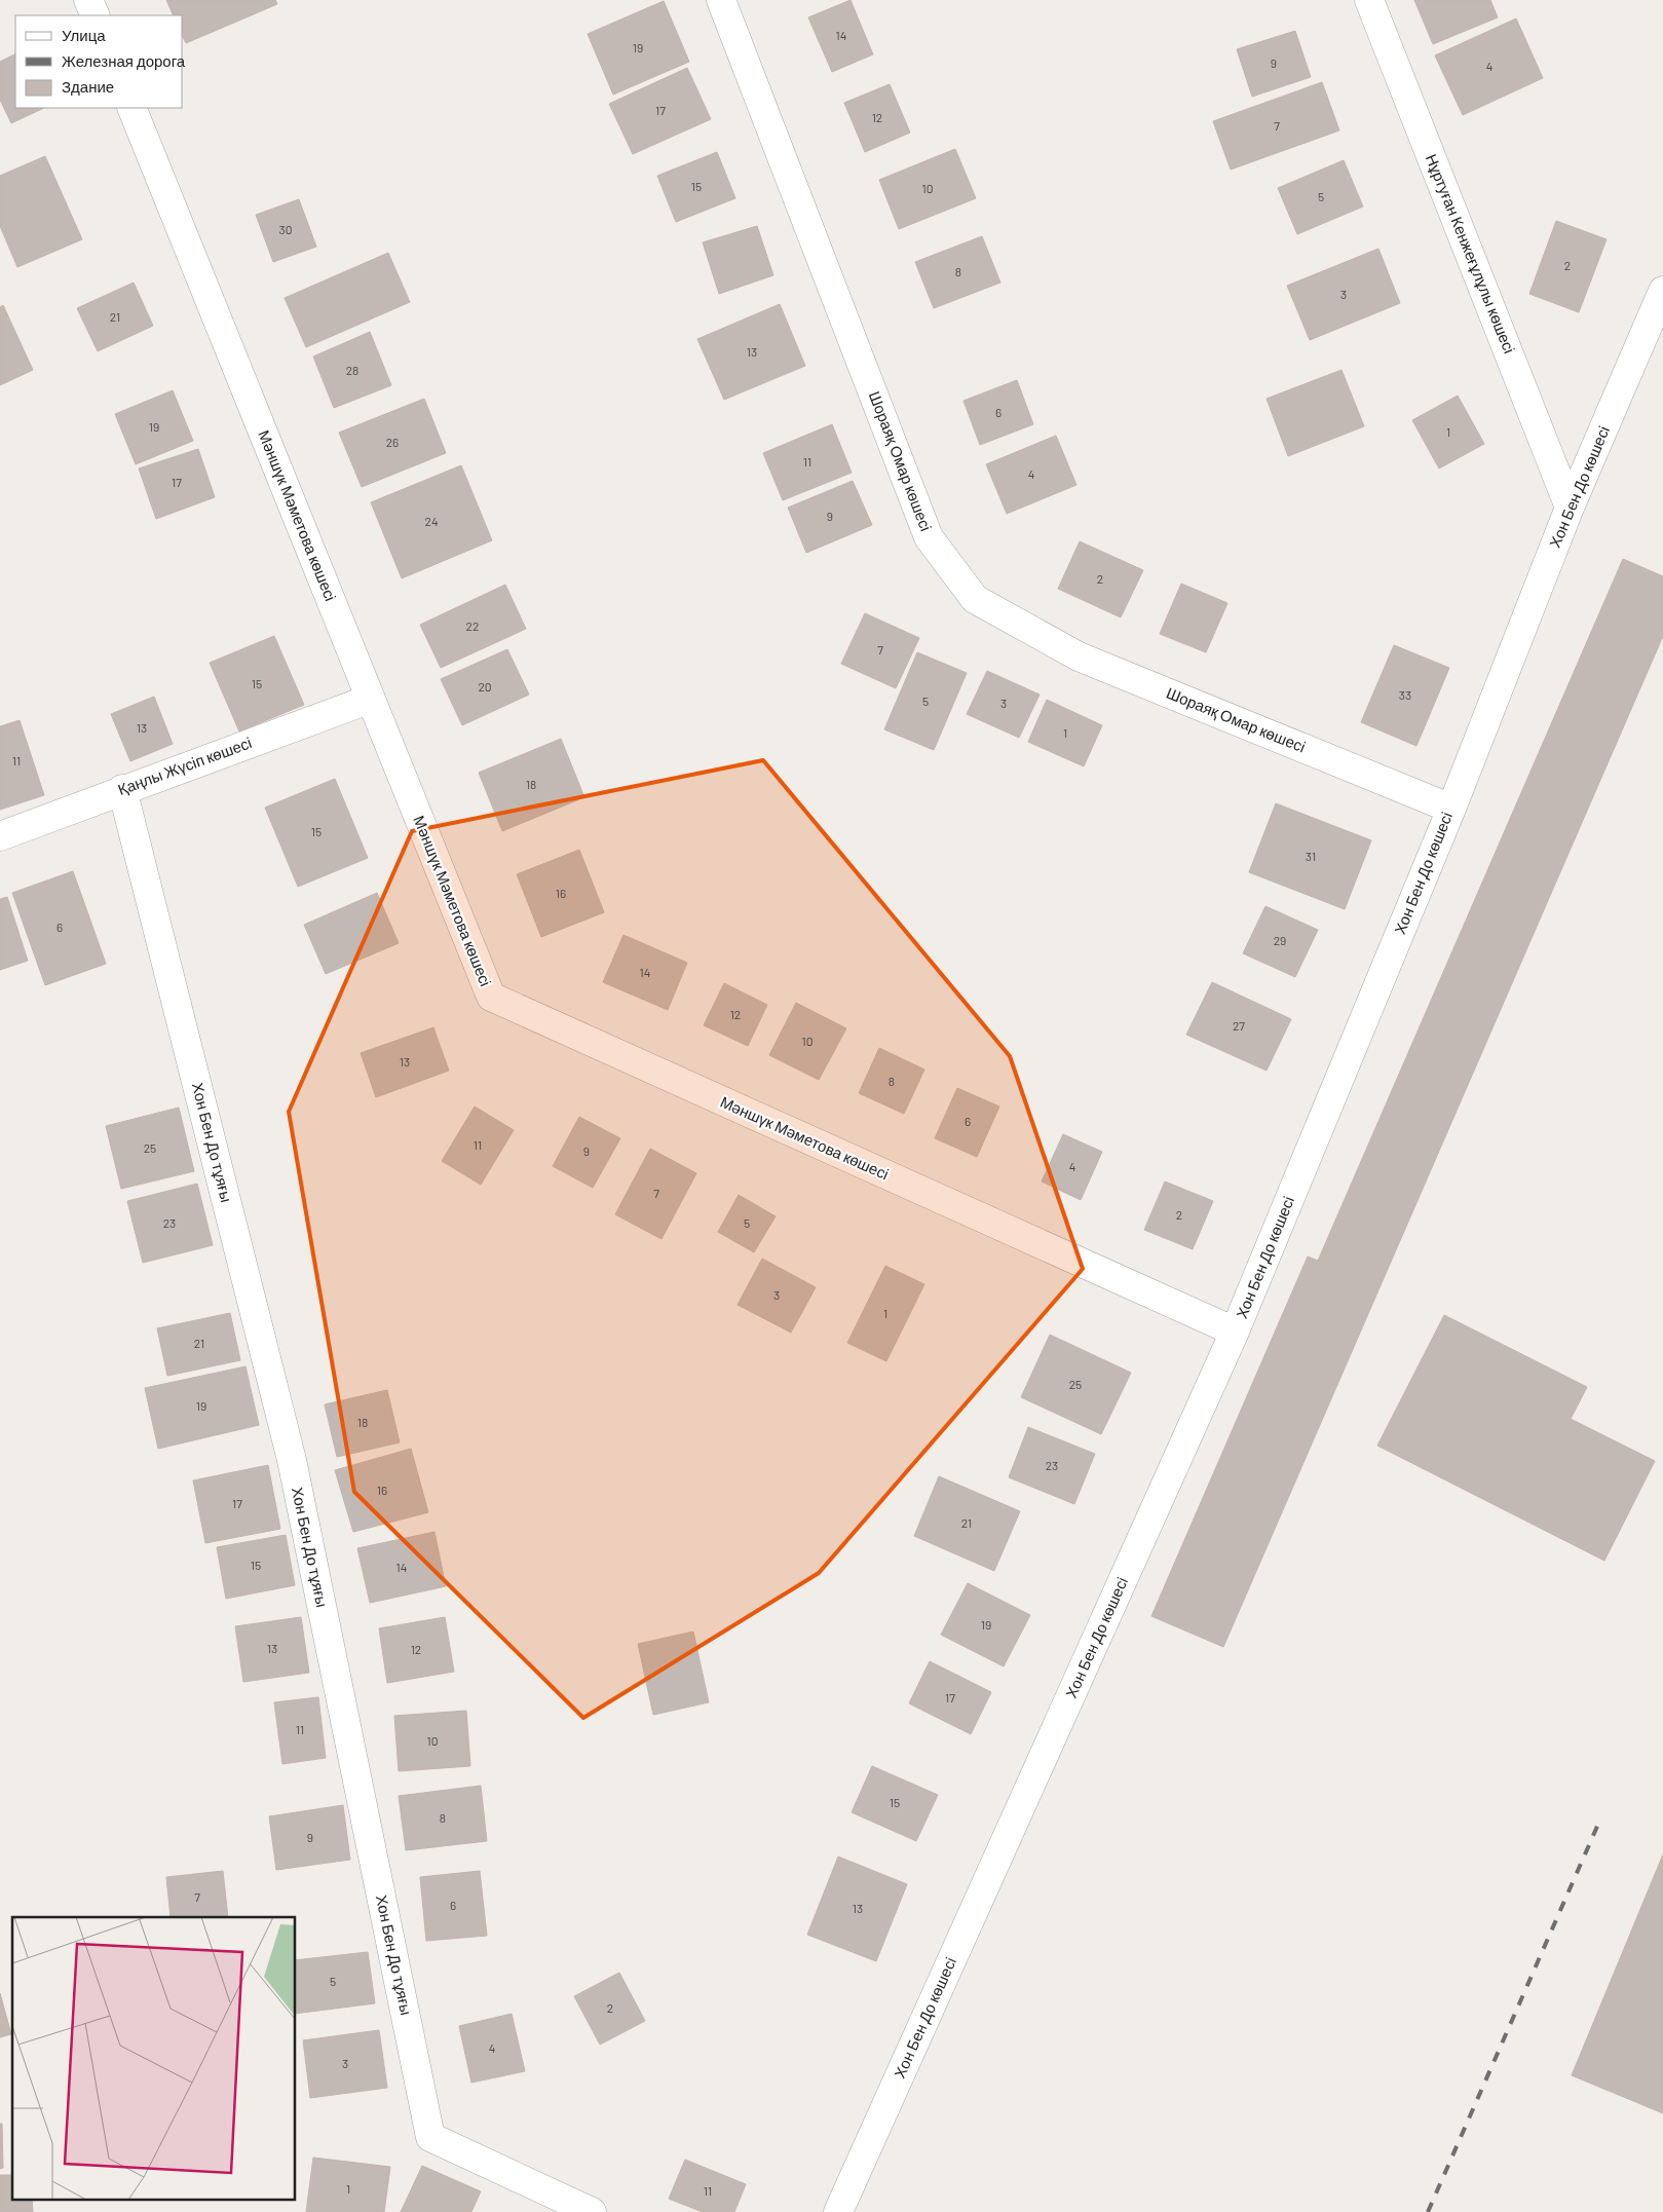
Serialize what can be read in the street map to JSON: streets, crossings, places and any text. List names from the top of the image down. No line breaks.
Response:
{"streets":{"street":["Нұртуған Кенжеғұлұлы көшесі","Шораяқ Омар көшесі","Хон Бен До көшесі","Мәншүк Мәметова көшесі","Қаңлы Жүсіп көшесі","Хон Бен До тұяғы"]},"crossings":[["Нұртуған Кенжеғұлұлы көшесі","Хон Бен До көшесі"],["Шораяқ Омар көшесі","Хон Бен До көшесі"],["Хон Бен До көшесі","Мәншүк Мәметова көшесі"],["Мәншүк Мәметова көшесі","Қаңлы Жүсіп көшесі"],["Қаңлы Жүсіп көшесі","Хон Бен До тұяғы"]],"house_numbers":["14","19","9","4","17","12","7","15","10","5","30","2","8","3","21","13","28","6","19","1","26","11","4","17","9","24","2","22","7","15","20","33","5","3","13","1","11","18","15","31","16","6","29","14","12","27","10","13","8","6","11","25","9","4","7","2","23","5","3","1","21","25","19","18","23","16","17","21","15","14","19","13","12","17","11","10","15","8","9","7","6","13","5","2","4","3","1","11"],"legend":["Улица","Железная дорога","Здание"]}
